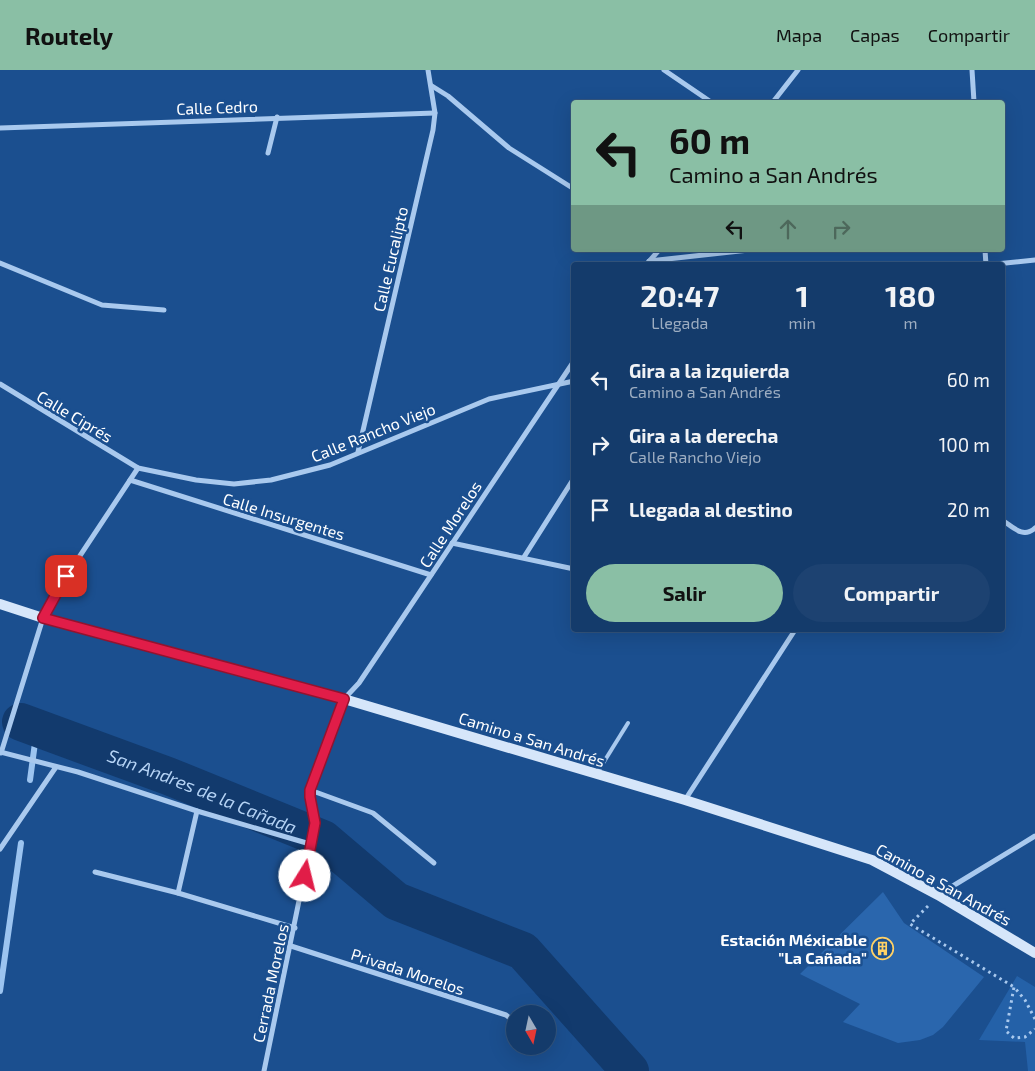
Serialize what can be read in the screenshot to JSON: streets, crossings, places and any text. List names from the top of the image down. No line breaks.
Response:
{"streets":{"street":["Calle Cedro","Calle Eucalipto","Calle Ciprés","Calle Rancho Viejo","Calle Insurgentes","Calle Morelos","Camino a San Andrés","Privada Morelos","Cerrada Morelos"]},"crossings":[["Calle Cedro","Calle Eucalipto"],["Calle Eucalipto","Calle Rancho Viejo"],["Calle Ciprés","Calle Rancho Viejo"],["Calle Rancho Viejo","Calle Morelos"],["Calle Insurgentes","Calle Morelos"],["Calle Morelos","Camino a San Andrés"],["Calle Morelos","Cerrada Morelos"],["Camino a San Andrés","Cerrada Morelos"],["Privada Morelos","Cerrada Morelos"]],"water":["San Andres de la Cañada"],"places":{"building":["Estación Méxicable \"La Cañada\""]},"north":"bottom","page":{"header":"Routely","nav":["Mapa","Capas","Compartir"],"turn":["60 m","Camino a San Andrés"],"eta":["20:47","Llegada","1","min","180","m"],"list":[{"name":"Gira a la izquierda","note":"Camino a San Andrés","value":"60 m"},{"name":"Gira a la derecha","note":"Calle Rancho Viejo","value":"100 m"},{"name":"Llegada al destino","value":"20 m"}],"buttons":["Salir","Compartir"]}}
